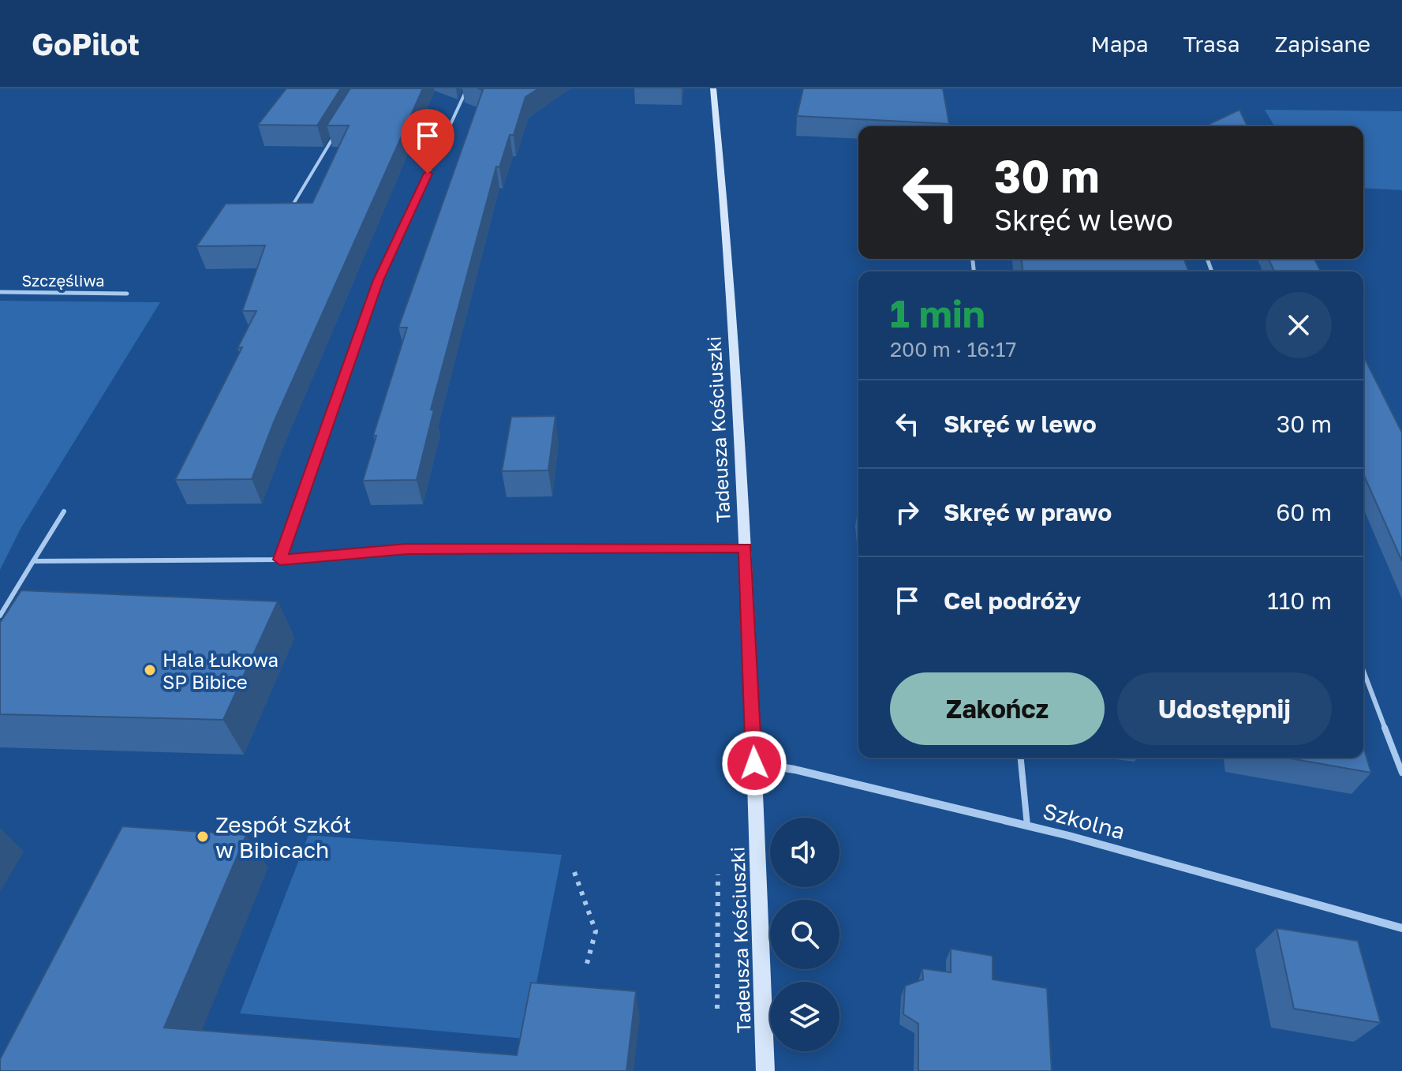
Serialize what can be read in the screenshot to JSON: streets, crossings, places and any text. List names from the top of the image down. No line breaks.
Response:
{"streets":{"street":["Tadeusza Kościuszki","Szkolna"],"lane":["Szczęśliwa"]},"crossings":[["Tadeusza Kościuszki","Szkolna"]],"places":["Hala Łukowa SP Bibice","Zespół Szkół w Bibicach"],"page":{"header":"GoPilot","nav":["Mapa","Trasa","Zapisane"],"turn":["30 m","Skręć w lewo"],"heading":["1 min","200 m · 16:17"],"list":[{"name":"Skręć w lewo","value":"30 m"},{"name":"Skręć w prawo","value":"60 m"},{"name":"Cel podróży","value":"110 m"}],"buttons":["Zakończ","Udostępnij"]}}
